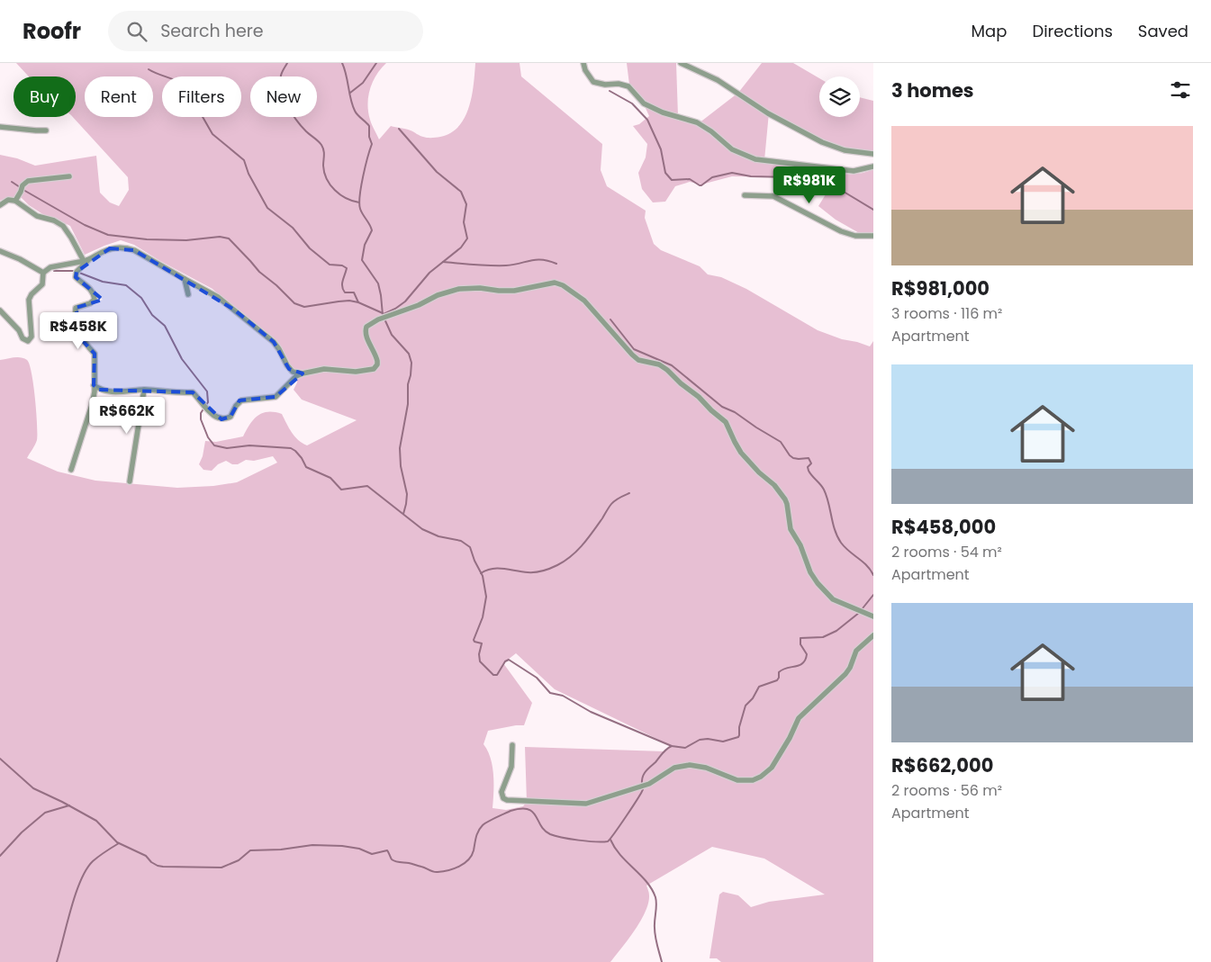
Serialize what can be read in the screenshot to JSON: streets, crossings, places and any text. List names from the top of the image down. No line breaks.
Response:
{"page":{"header":"Roofr","search":"Search here","nav":["Map","Directions","Saved"],"heading":"3 homes","chip":["Buy","Rent","Filters","New"],"list":[{"name":"R$981,000","note":"3 rooms · 116 m² · Apartment"},{"name":"R$458,000","note":"2 rooms · 54 m² · Apartment"},{"name":"R$662,000","note":"2 rooms · 56 m² · Apartment"}],"price":["R$981K","R$458K","R$662K"]}}
